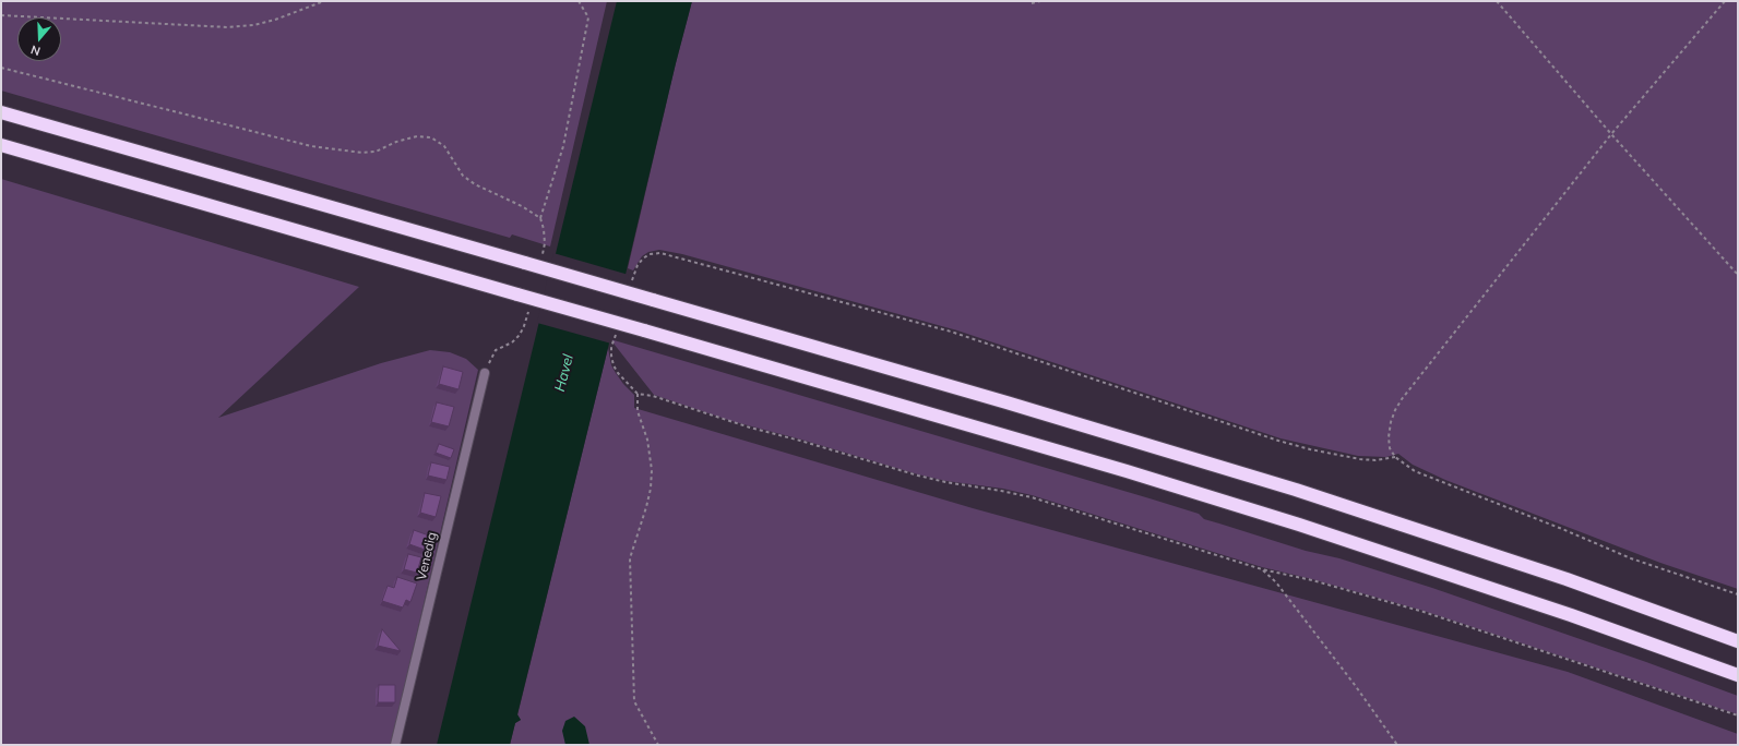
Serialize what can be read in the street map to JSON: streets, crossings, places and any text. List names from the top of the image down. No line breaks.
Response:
{"streets":{"street":["Venedig"]},"water":["Havel"],"north":"bottom"}
